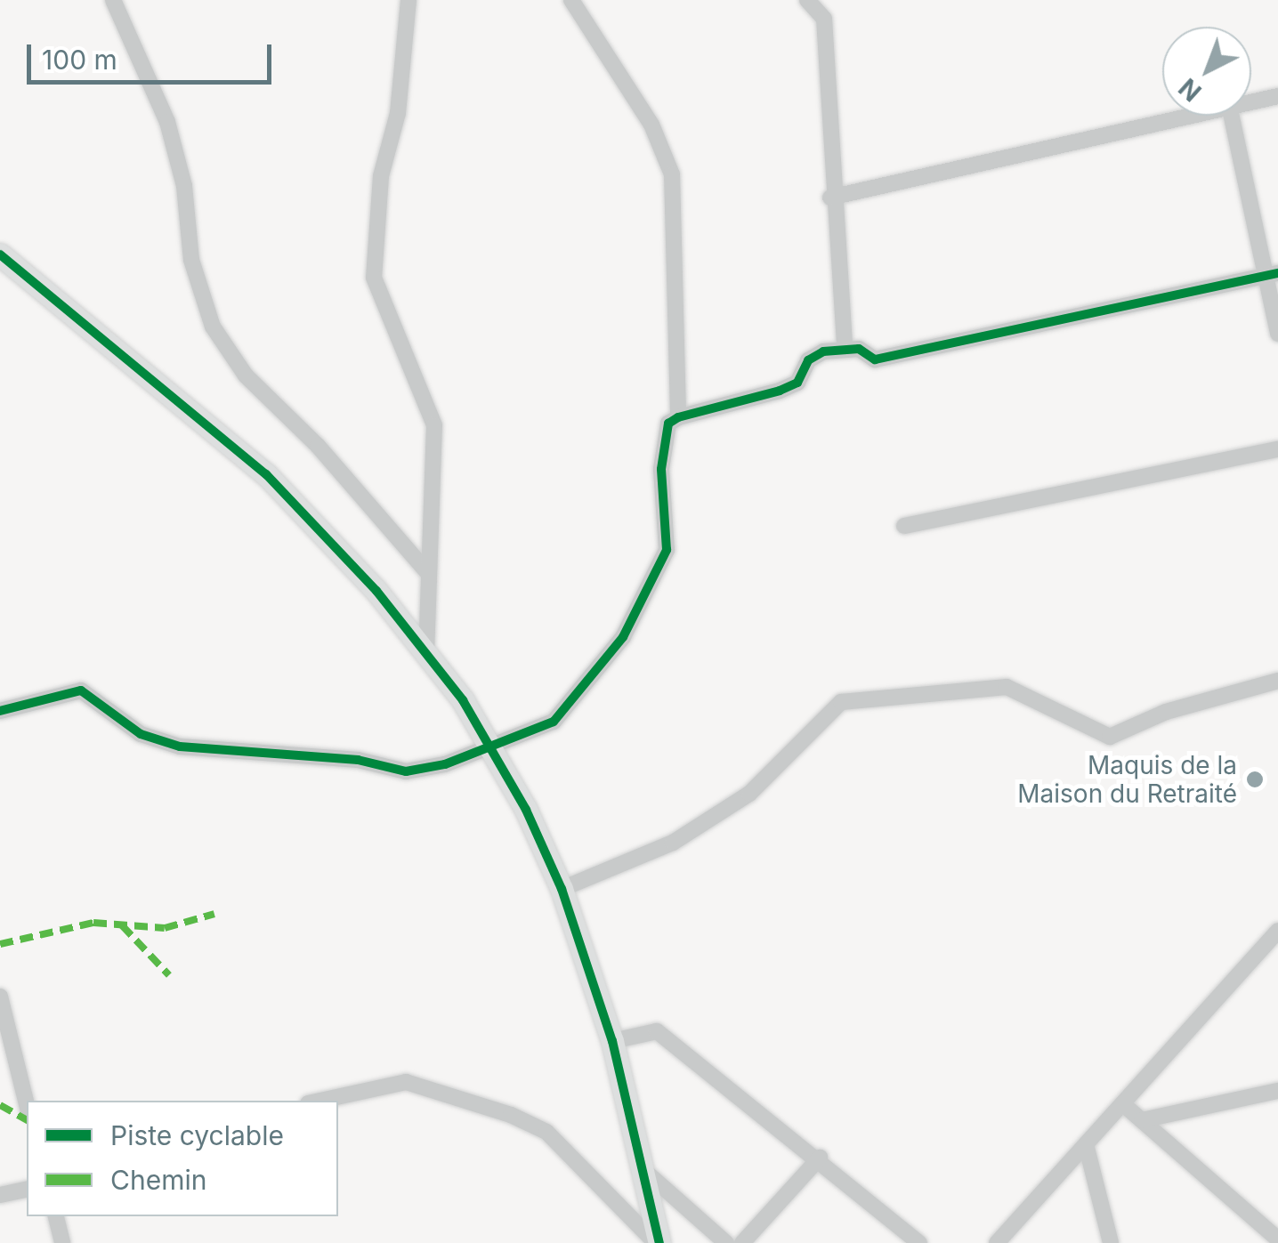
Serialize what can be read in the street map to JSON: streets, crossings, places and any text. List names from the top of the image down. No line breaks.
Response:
{"places":["Maquis de la Maison du Retraité"],"legend":["Piste cyclable","Chemin"],"scale_bar":"100 m","north":"bottom left"}
